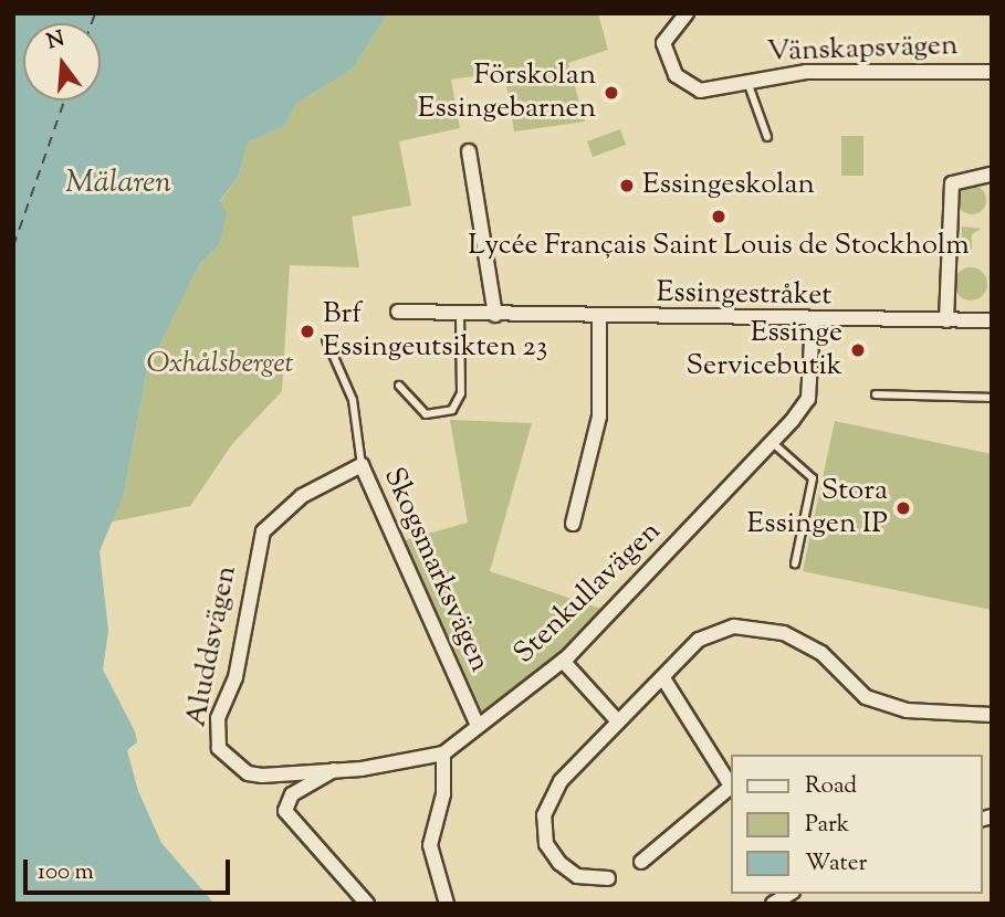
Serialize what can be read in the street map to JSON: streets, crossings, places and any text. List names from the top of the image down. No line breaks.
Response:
{"streets":{"street":["Vänskapsvägen","Essingestråket","Skogsmarksvägen","Stenkullavägen","Aluddsvägen"]},"crossings":[["Essingestråket","Stenkullavägen"],["Skogsmarksvägen","Stenkullavägen"],["Skogsmarksvägen","Aluddsvägen"],["Stenkullavägen","Aluddsvägen"]],"water":["Mälaren"],"parks":["Oxhålsberget"],"places":["Förskolan Essingebarnen","Essingeskolan","Lycée Français Saint Louis de Stockholm","Brf Essingeutsikten 23","Essinge Servicebutik","Stora Essingen IP"],"legend":["Road","Park","Water"],"scale_bar":"100 m","north":"top"}
